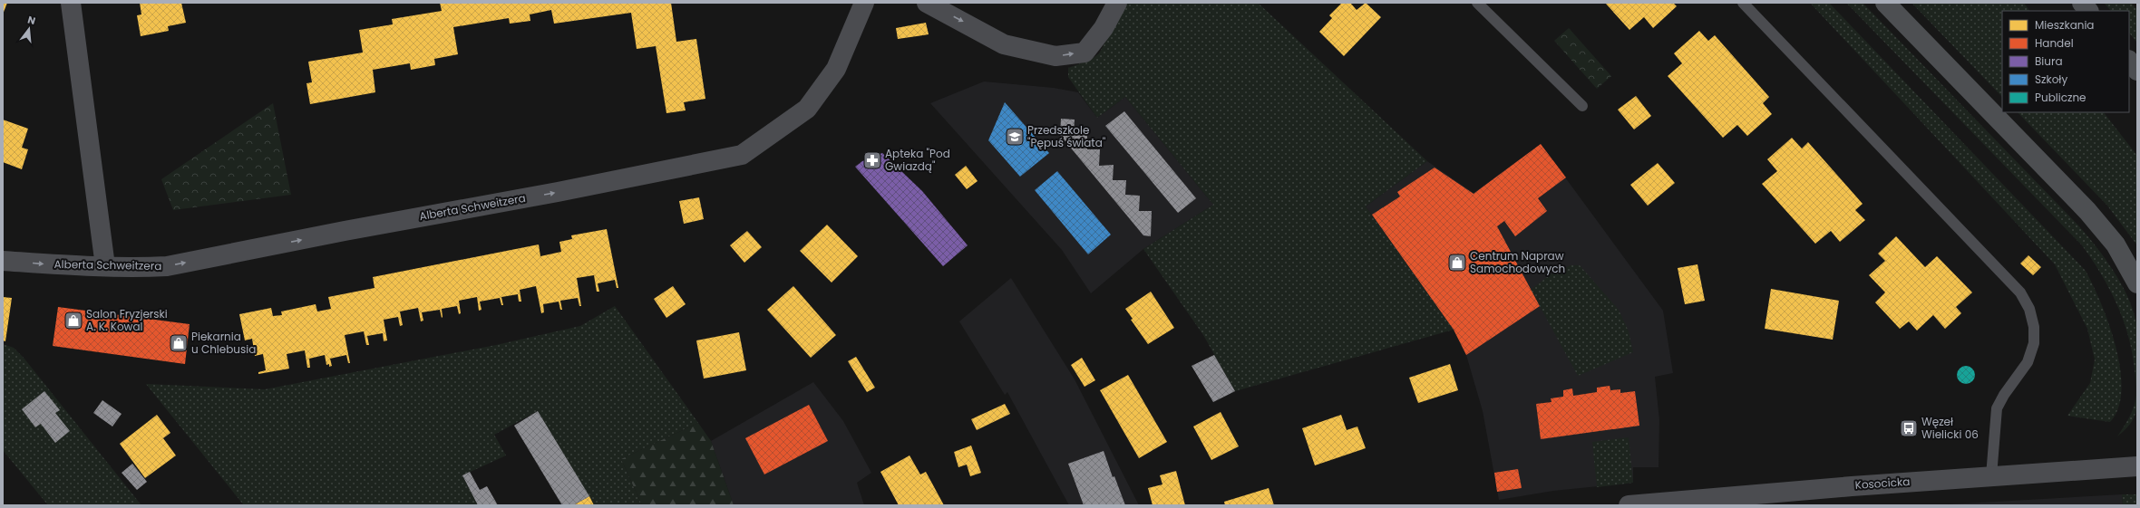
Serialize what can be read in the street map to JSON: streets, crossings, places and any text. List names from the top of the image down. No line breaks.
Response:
{"streets":{"street":["Alberta Schweitzera","Kosocicka"]},"one_way":["Alberta Schweitzera"],"places":{"school or university":["Przedszkole \"Pępuś świata\""],"pharmacy":["Apteka \"Pod Gwiazdą\""],"shop":["Centrum Napraw Samochodowych","Salon Fryzjerski A. K. Kowal","Piekarnia u Chlebusia"],"bus stop":["Węzeł Wielicki 06"]},"legend":["Mieszkania","Handel","Biura","Szkoły","Publiczne"],"north":"top"}
